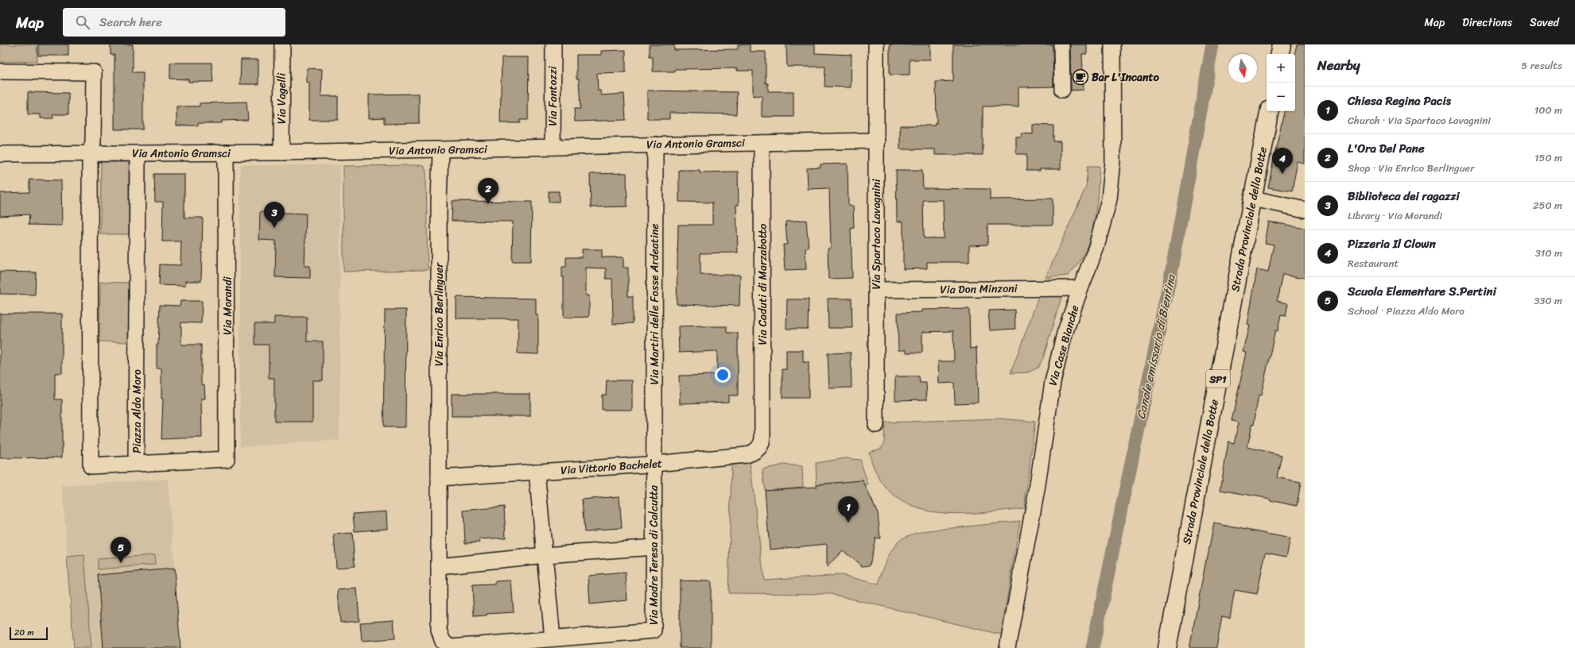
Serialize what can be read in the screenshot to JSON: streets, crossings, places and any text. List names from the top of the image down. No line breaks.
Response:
{"streets":{"main road":["Strada Provinciale della Botte","SP1"],"street":["Via Fantozzi","Via Vagelli","Via Antonio Gramsci","Via Spartaco Lavagnini","Via Caduti di Marzabotto","Via Don Minzoni","Via Martiri delle Fosse Ardeatine","Via Morandi","Via Enrico Berlinguer","Via Case Bianche","Piazza Aldo Moro","Via Vittorio Bachelet","Via Madre Teresa di Calcutta"]},"crossings":[["Via Fantozzi","Via Antonio Gramsci"],["Via Vagelli","Via Antonio Gramsci"],["Via Antonio Gramsci","Via Spartaco Lavagnini"],["Via Antonio Gramsci","Via Caduti di Marzabotto"],["Via Antonio Gramsci","Via Martiri delle Fosse Ardeatine"],["Via Antonio Gramsci","Via Morandi"],["Via Antonio Gramsci","Via Enrico Berlinguer"],["Via Antonio Gramsci","Piazza Aldo Moro"],["Via Spartaco Lavagnini","Via Don Minzoni"],["Via Caduti di Marzabotto","Via Vittorio Bachelet"],["Via Don Minzoni","Via Case Bianche"],["Via Martiri delle Fosse Ardeatine","Via Vittorio Bachelet"],["Via Martiri delle Fosse Ardeatine","Via Madre Teresa di Calcutta"],["Via Morandi","Piazza Aldo Moro"],["Via Enrico Berlinguer","Via Vittorio Bachelet"],["Via Enrico Berlinguer","Via Madre Teresa di Calcutta"],["Via Vittorio Bachelet","Via Madre Teresa di Calcutta"]],"water":["Canale emissario di Bientina"],"places":{"cafe":["Bar L'Incanto"]},"scale_bar":"20 m","north":"bottom","page":{"header":"Map","search":"Search here","nav":["Map","Directions","Saved"],"heading":["Nearby","5 results"],"map_buttons":["+","−"],"list":[{"mark":"1","name":"Chiesa Regina Pacis","note":"Church · Via Spartaco Lavagnini","value":"100 m"},{"mark":"2","name":"L'Ora Del Pane","note":"Shop · Via Enrico Berlinguer","value":"150 m"},{"mark":"3","name":"Biblioteca dei ragazzi","note":"Library · Via Morandi","value":"250 m"},{"mark":"4","name":"Pizzeria Il Clown","note":"Restaurant","value":"310 m"},{"mark":"5","name":"Scuola Elementare S.Pertini","note":"School · Piazza Aldo Moro","value":"330 m"}],"pins":["4","2","3","1","5"],"scale":"20 m"}}
